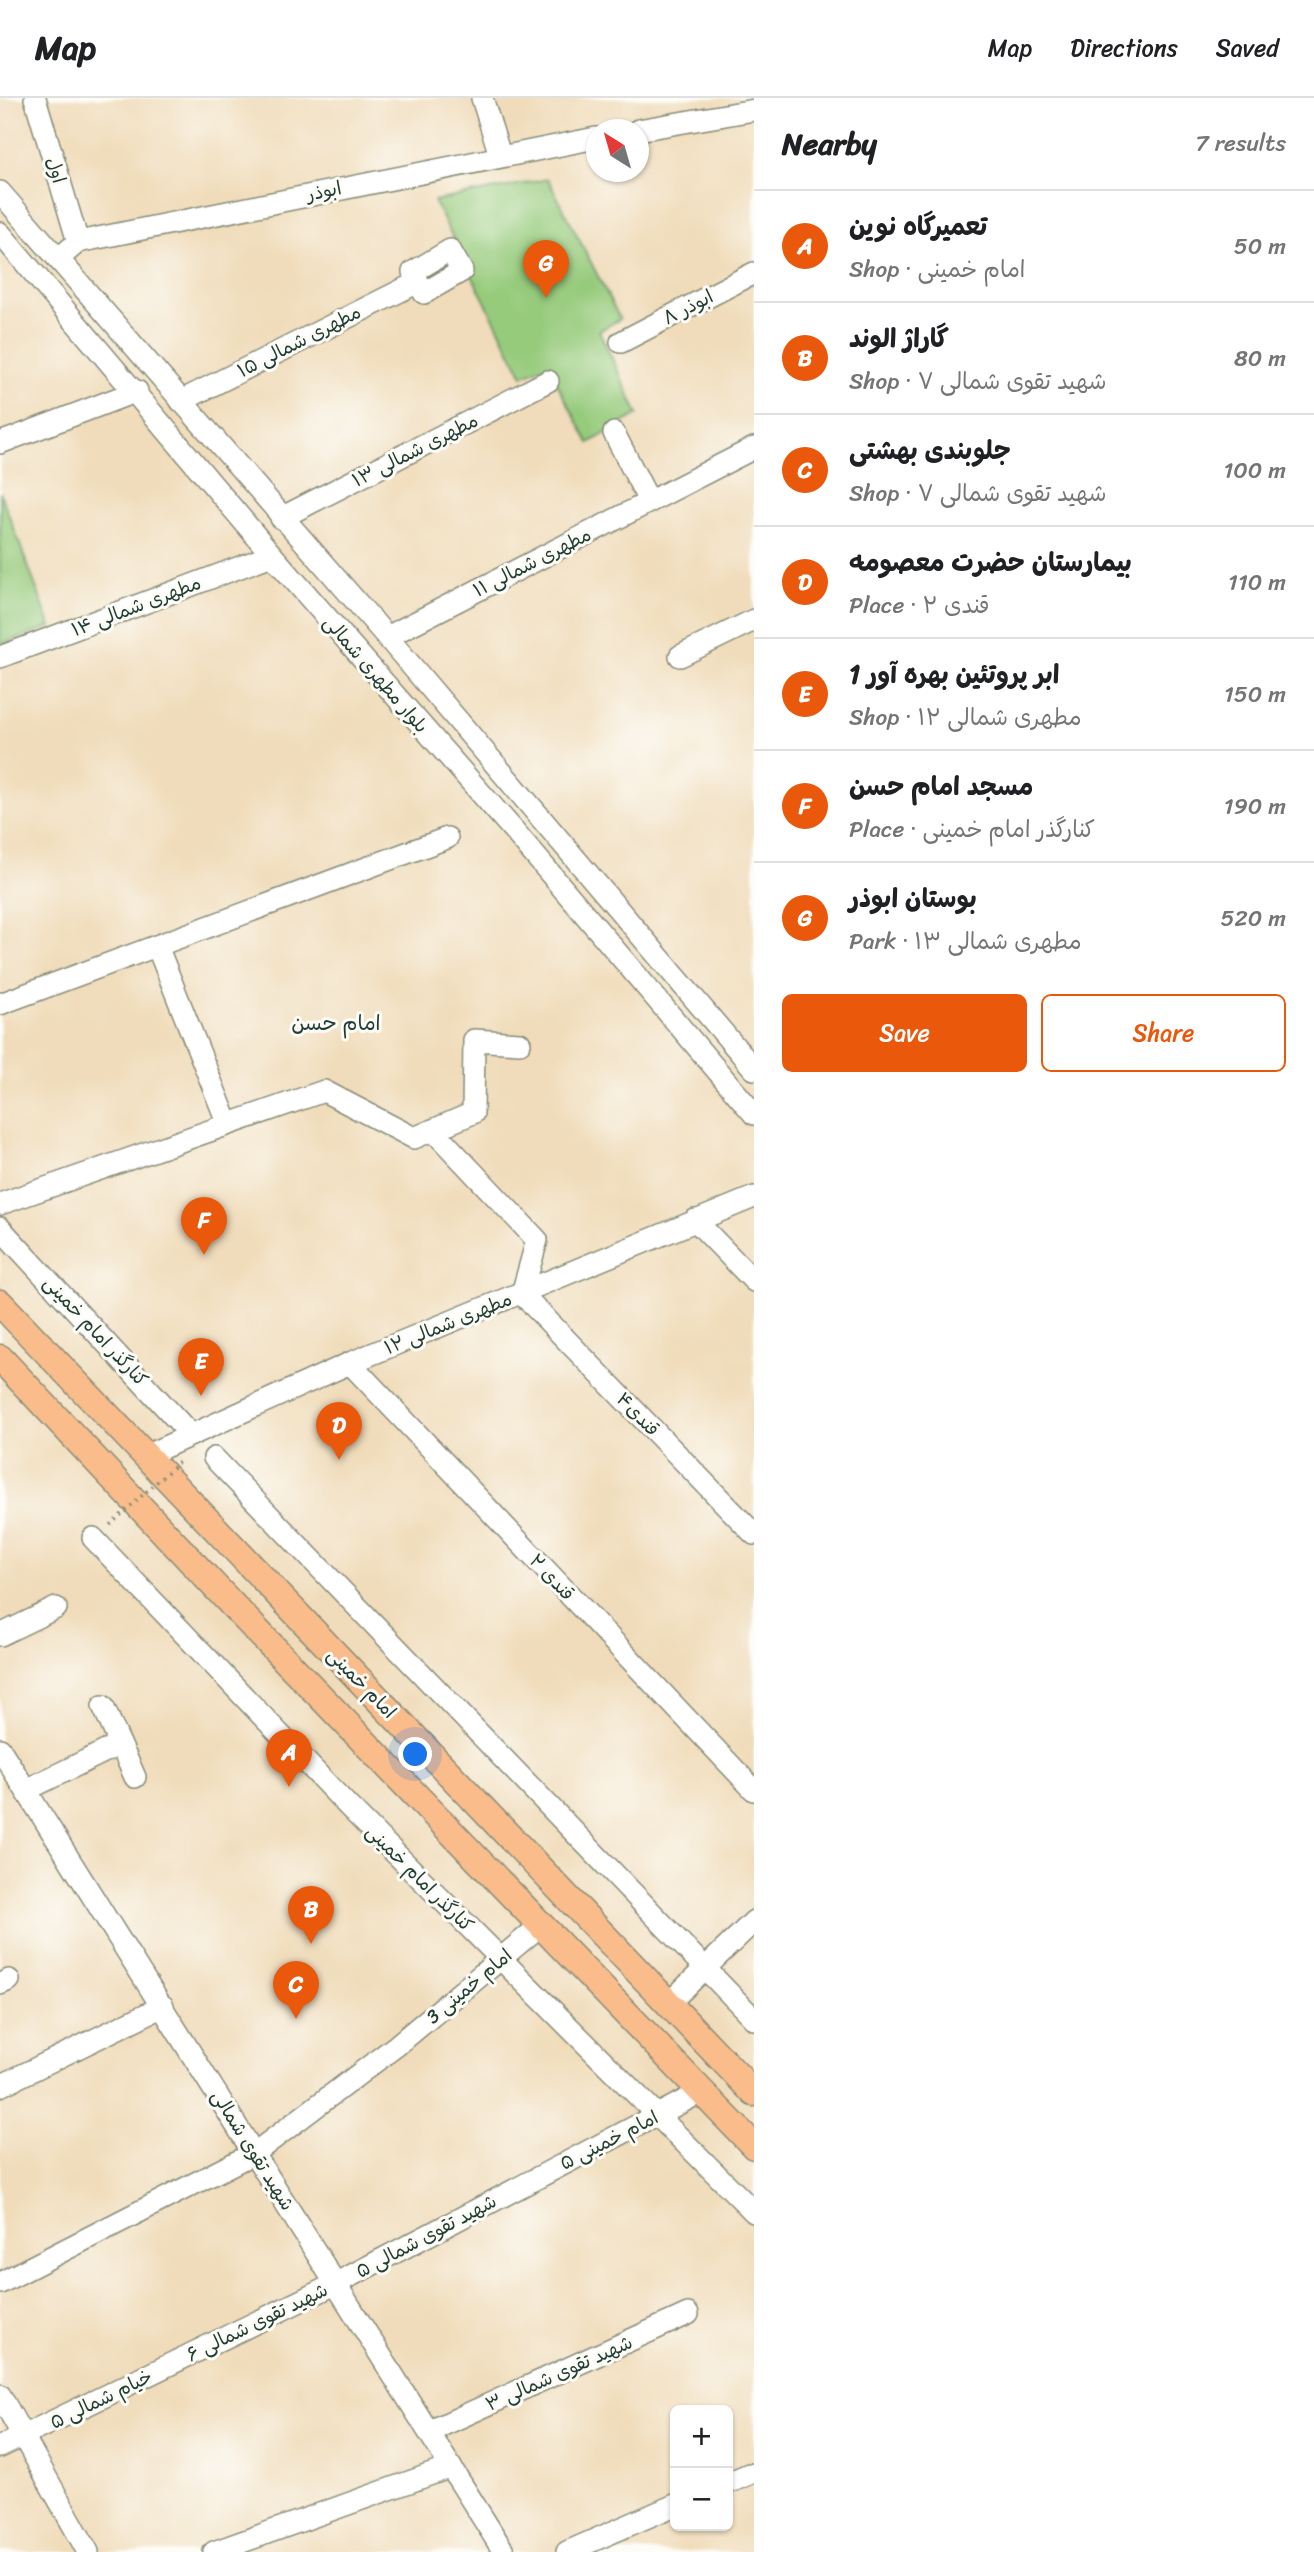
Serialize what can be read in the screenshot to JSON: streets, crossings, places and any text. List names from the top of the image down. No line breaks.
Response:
{"streets":{"main road":["امام خمینی"],"street":["اول","ابوذر","ابوذر ۸","مطهری شمالی ۱۵","مطهری شمالی ۱۳","مطهری شمالی ۱۱","مطهری شمالی ۱۴","بلوار مطهری شمالی","مطهری شمالی ۱۲","کنارگذر امام خمینی","قندی۴","قندی ۲","امام خمینی 3","امام خمینی ۵","شهید تقوی شمالی","شهید تقوی شمالی ۵","شهید تقوی شمالی ۶","شهید تقوی شمالی ۳","خیام شمالی ۵"]},"crossings":[["اول","ابوذر"],["ابوذر","بلوار مطهری شمالی"],["مطهری شمالی ۱۵","بلوار مطهری شمالی"],["مطهری شمالی ۱۳","بلوار مطهری شمالی"],["مطهری شمالی ۱۱","بلوار مطهری شمالی"],["مطهری شمالی ۱۴","بلوار مطهری شمالی"],["مطهری شمالی ۱۲","کنارگذر امام خمینی"],["مطهری شمالی ۱۲","قندی۴"],["مطهری شمالی ۱۲","قندی ۲"],["مطهری شمالی ۱۲","امام خمینی"],["کنارگذر امام خمینی","امام خمینی 3"],["کنارگذر امام خمینی","امام خمینی ۵"],["امام خمینی","امام خمینی 3"],["امام خمینی","امام خمینی ۵"],["امام خمینی 3","شهید تقوی شمالی"],["امام خمینی ۵","شهید تقوی شمالی ۵"],["شهید تقوی شمالی","شهید تقوی شمالی ۵"],["شهید تقوی شمالی","شهید تقوی شمالی ۶"],["شهید تقوی شمالی","شهید تقوی شمالی ۳"],["شهید تقوی شمالی ۵","شهید تقوی شمالی ۶"],["شهید تقوی شمالی ۶","خیام شمالی ۵"]],"districts":["امام حسن"],"north":"top left","page":{"header":"Map","nav":["Map","Directions","Saved"],"heading":["Nearby","7 results"],"list":[{"mark":"A","name":"تعمیرگاه نوین","note":"Shop · امام خمینی","value":"50 m"},{"mark":"B","name":"گاراژ الوند","note":"Shop · شهید تقوی شمالی ۷","value":"80 m"},{"mark":"C","name":"جلوبندی بهشتی","note":"Shop · شهید تقوی شمالی ۷","value":"100 m"},{"mark":"D","name":"بیمارستان حضرت معصومه","note":"Place · قندی ۲","value":"110 m"},{"mark":"E","name":"ابر پروتئین بهره آور 1","note":"Shop · مطهری شمالی ۱۲","value":"150 m"},{"mark":"F","name":"مسجد امام حسن","note":"Place · کنارگذر امام خمینی","value":"190 m"},{"mark":"G","name":"بوستان ابوذر","note":"Park · مطهری شمالی ۱۳","value":"520 m"}],"pins":["G","F","E","D","A","B","C"],"buttons":["Save","Share"],"map_buttons":["+","−"]}}
